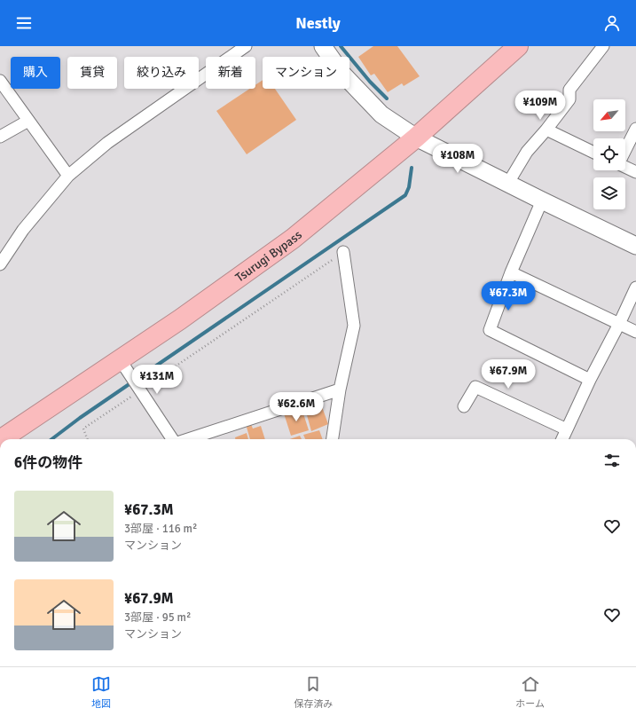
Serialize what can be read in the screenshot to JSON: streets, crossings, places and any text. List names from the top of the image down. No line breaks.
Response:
{"streets":{"highway":["Tsurugi Bypass"]},"north":"bottom left","page":{"header":"Nestly","chip":["購入","賃貸","絞り込み","新着","マンション"],"price":["¥109M","¥108M","¥67.3M","¥67.9M","¥131M","¥62.6M"],"heading":"6件の物件","list":[{"name":"¥67.3M","note":"3部屋 · 116 m² · マンション"},{"name":"¥67.9M","note":"3部屋 · 95 m² · マンション"}],"tabs":["地図","保存済み","ホーム"]}}
